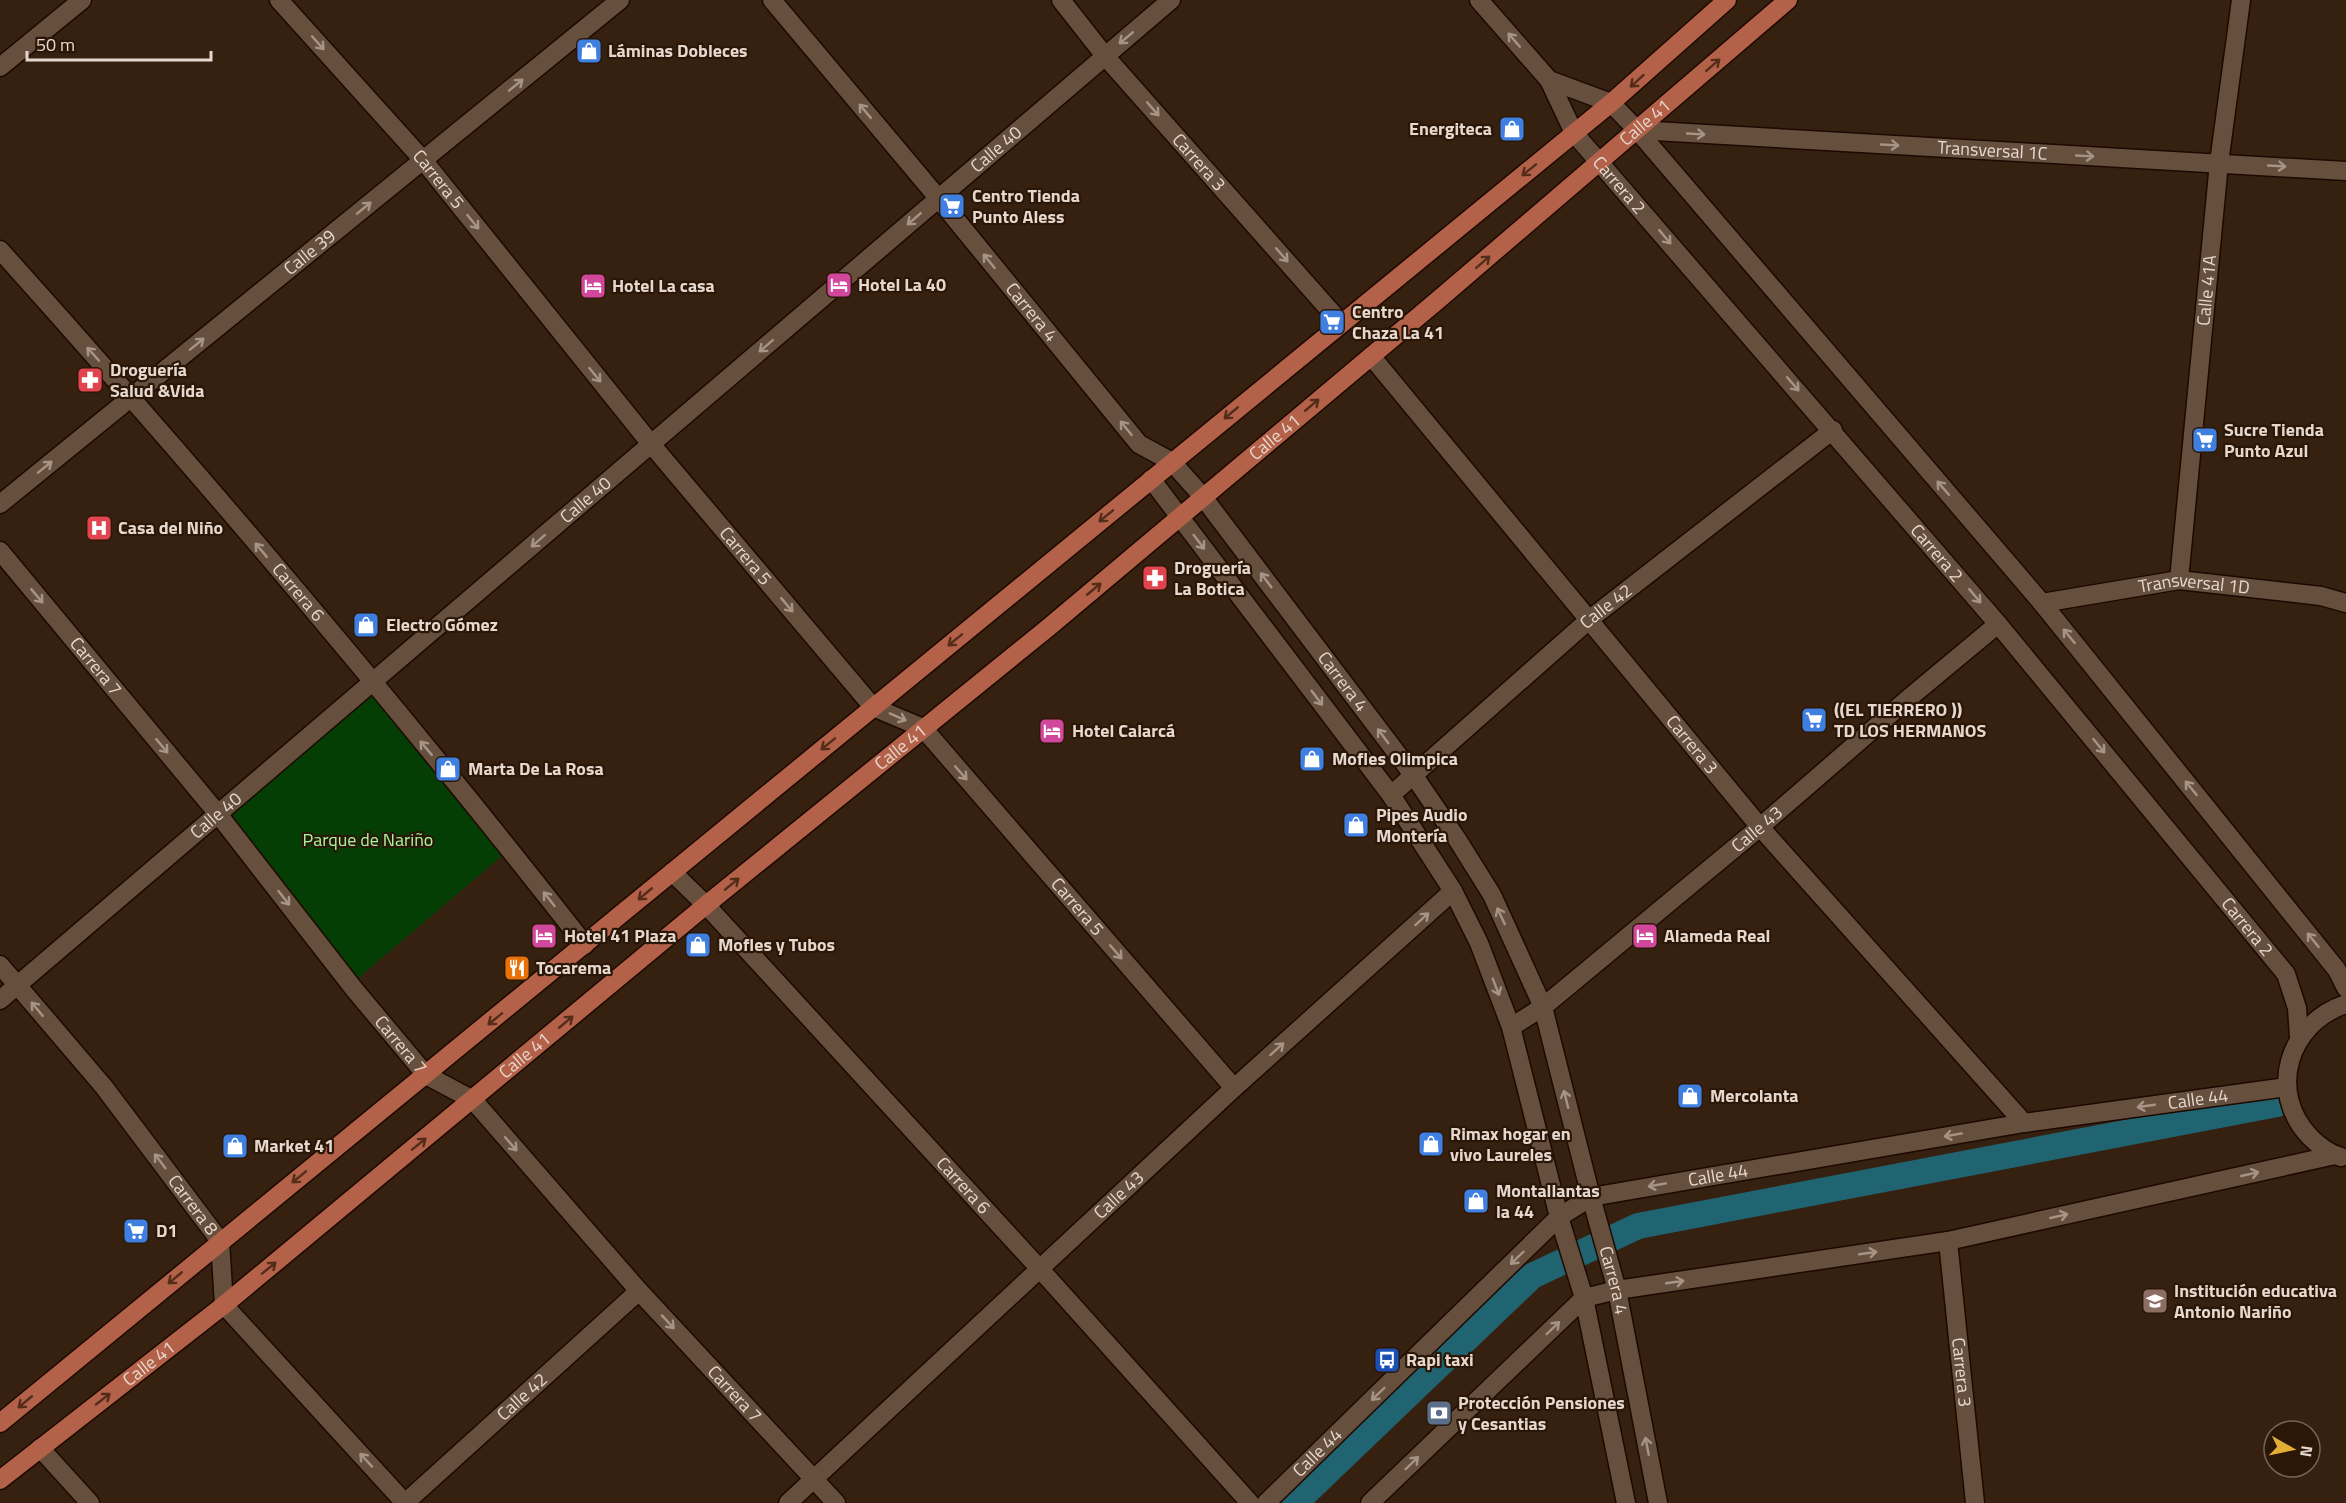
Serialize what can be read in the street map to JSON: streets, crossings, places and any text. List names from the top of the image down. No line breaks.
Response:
{"streets":{"main road":["Calle 41"],"street":["Calle 40","Transversal 1C","Carrera 3","Carrera 5","Carrera 2","Calle 39","Calle 41A","Carrera 4","Transversal 1D","Carrera 6","Calle 42","Carrera 7","Calle 43","Calle 44","Carrera 8"]},"crossings":[["Calle 41","Transversal 1C"],["Calle 41","Carrera 3"],["Calle 41","Carrera 5"],["Calle 41","Carrera 2"],["Calle 41","Carrera 4"],["Calle 41","Carrera 6"],["Calle 41","Carrera 7"],["Calle 41","Carrera 8"],["Calle 40","Carrera 3"],["Calle 40","Carrera 5"],["Calle 40","Carrera 4"],["Calle 40","Carrera 6"],["Calle 40","Carrera 7"],["Calle 40","Carrera 8"],["Transversal 1C","Carrera 2"],["Transversal 1C","Calle 41A"],["Carrera 3","Calle 42"],["Carrera 3","Calle 43"],["Carrera 3","Calle 44"],["Carrera 5","Calle 39"],["Carrera 5","Calle 43"],["Carrera 2","Transversal 1D"],["Carrera 2","Calle 42"],["Carrera 2","Calle 43"],["Calle 39","Carrera 6"],["Calle 41A","Transversal 1D"],["Carrera 4","Calle 42"],["Carrera 4","Calle 43"],["Carrera 4","Calle 44"],["Carrera 6","Calle 43"],["Calle 42","Carrera 7"],["Carrera 7","Calle 43"]],"one_way":["Calle 40","Transversal 1C","Carrera 5","Calle 39","Carrera 6","Carrera 7","Carrera 8"],"parks":["Parque de Nariño"],"places":{"shop":["Láminas Dobleces","Energiteca","Electro Gómez","Mofles Olimpica","Marta De La Rosa","Pipes Audio Montería","Mofles y Tubos","Mercolanta","Rimax hogar en vivo Laureles","Market 41","Montallantas la 44"],"supermarket":["Centro Tienda Punto Aless","Centro Chaza La 41","Sucre Tienda Punto Azul","((EL TIERRERO )) TD LOS HERMANOS","D1"],"hotel":["Hotel La 40","Hotel La casa","Hotel Calarcá","Hotel 41 Plaza","Alameda Real"],"pharmacy":["Droguería Salud &Vida","Droguería La Botica"],"hospital":["Casa del Niño"],"restaurant":["Tocarema"],"school or university":["Institución educativa Antonio Nariño"],"bus stop":["Rapi taxi"],"bank":["Protección Pensiones y Cesantias"]},"scale_bar":"50 m","north":"right"}
